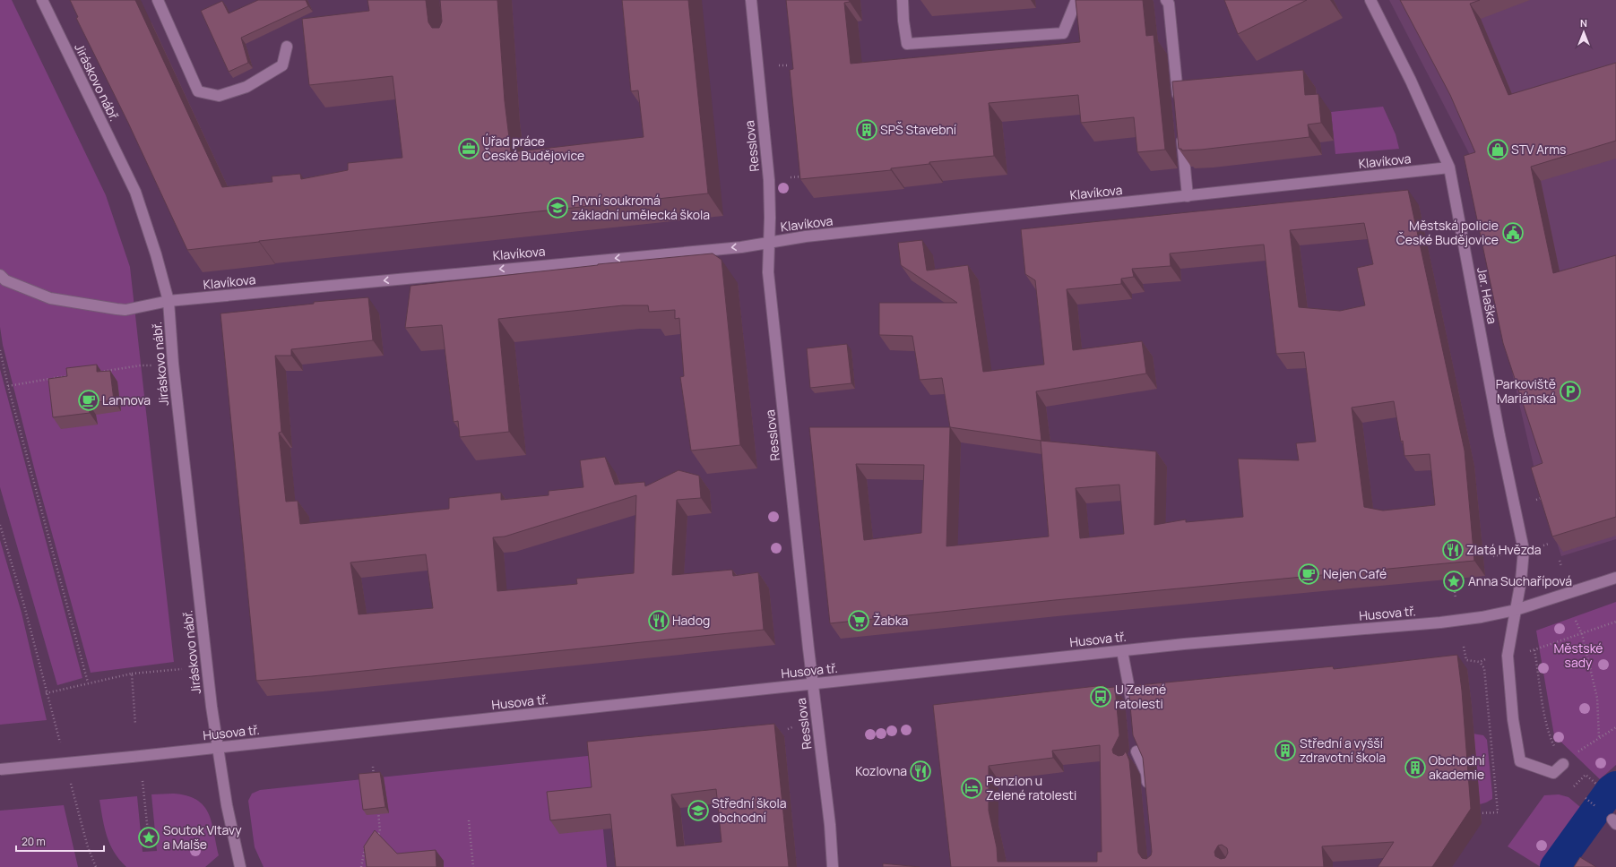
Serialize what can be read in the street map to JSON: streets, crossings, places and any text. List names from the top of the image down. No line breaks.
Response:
{"streets":{"street":["Jiráskovo nábř.","Resslova","Klavíkova","Jar. Haška","Husova tř."]},"crossings":[["Jiráskovo nábř.","Klavíkova"],["Jiráskovo nábř.","Husova tř."],["Resslova","Klavíkova"],["Resslova","Husova tř."],["Klavíkova","Jar. Haška"],["Jar. Haška","Husova tř."]],"one_way":["Klavíkova"],"parks":["Městské sady"],"places":{"building":["SPŠ Stavební","Střední a vyšší zdravotní škola","Obchodní akademie"],"office":["Úřad práce České Budějovice"],"shop":["STV Arms"],"school or university":["První soukromá základní umělecká škola","Střední škola obchodní"],"public building":["Městská policie České Budějovice"],"parking":["Parkoviště Mariánská"],"cafe":["Lannova","Nejen Café"],"restaurant":["Zlatá Hvězda","Hadog","Kozlovna"],"place":["Anna Suchařípová","Soutok Vltavy a Malše"],"supermarket":["Žabka"],"bus stop":["U Zelené ratolesti"],"hotel":["Penzion u Zelené ratolesti"]},"scale_bar":"20 m","north":"top"}
